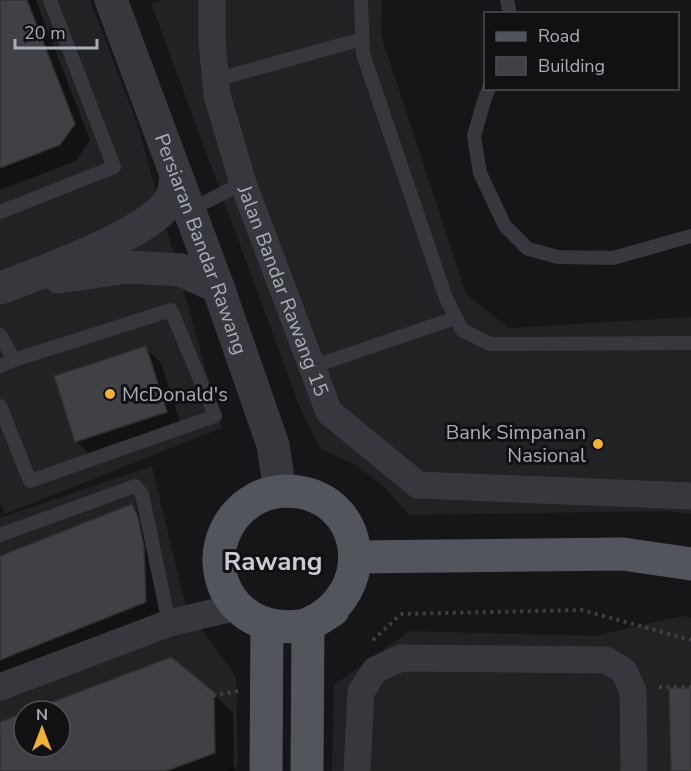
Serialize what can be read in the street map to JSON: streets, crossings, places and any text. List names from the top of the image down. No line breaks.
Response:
{"streets":{"street":["Persiaran Bandar Rawang","Jalan Bandar Rawang 15"]},"districts":["Rawang"],"places":["McDonald's","Bank Simpanan Nasional"],"legend":["Road","Building"],"scale_bar":"20 m","north":"top"}
